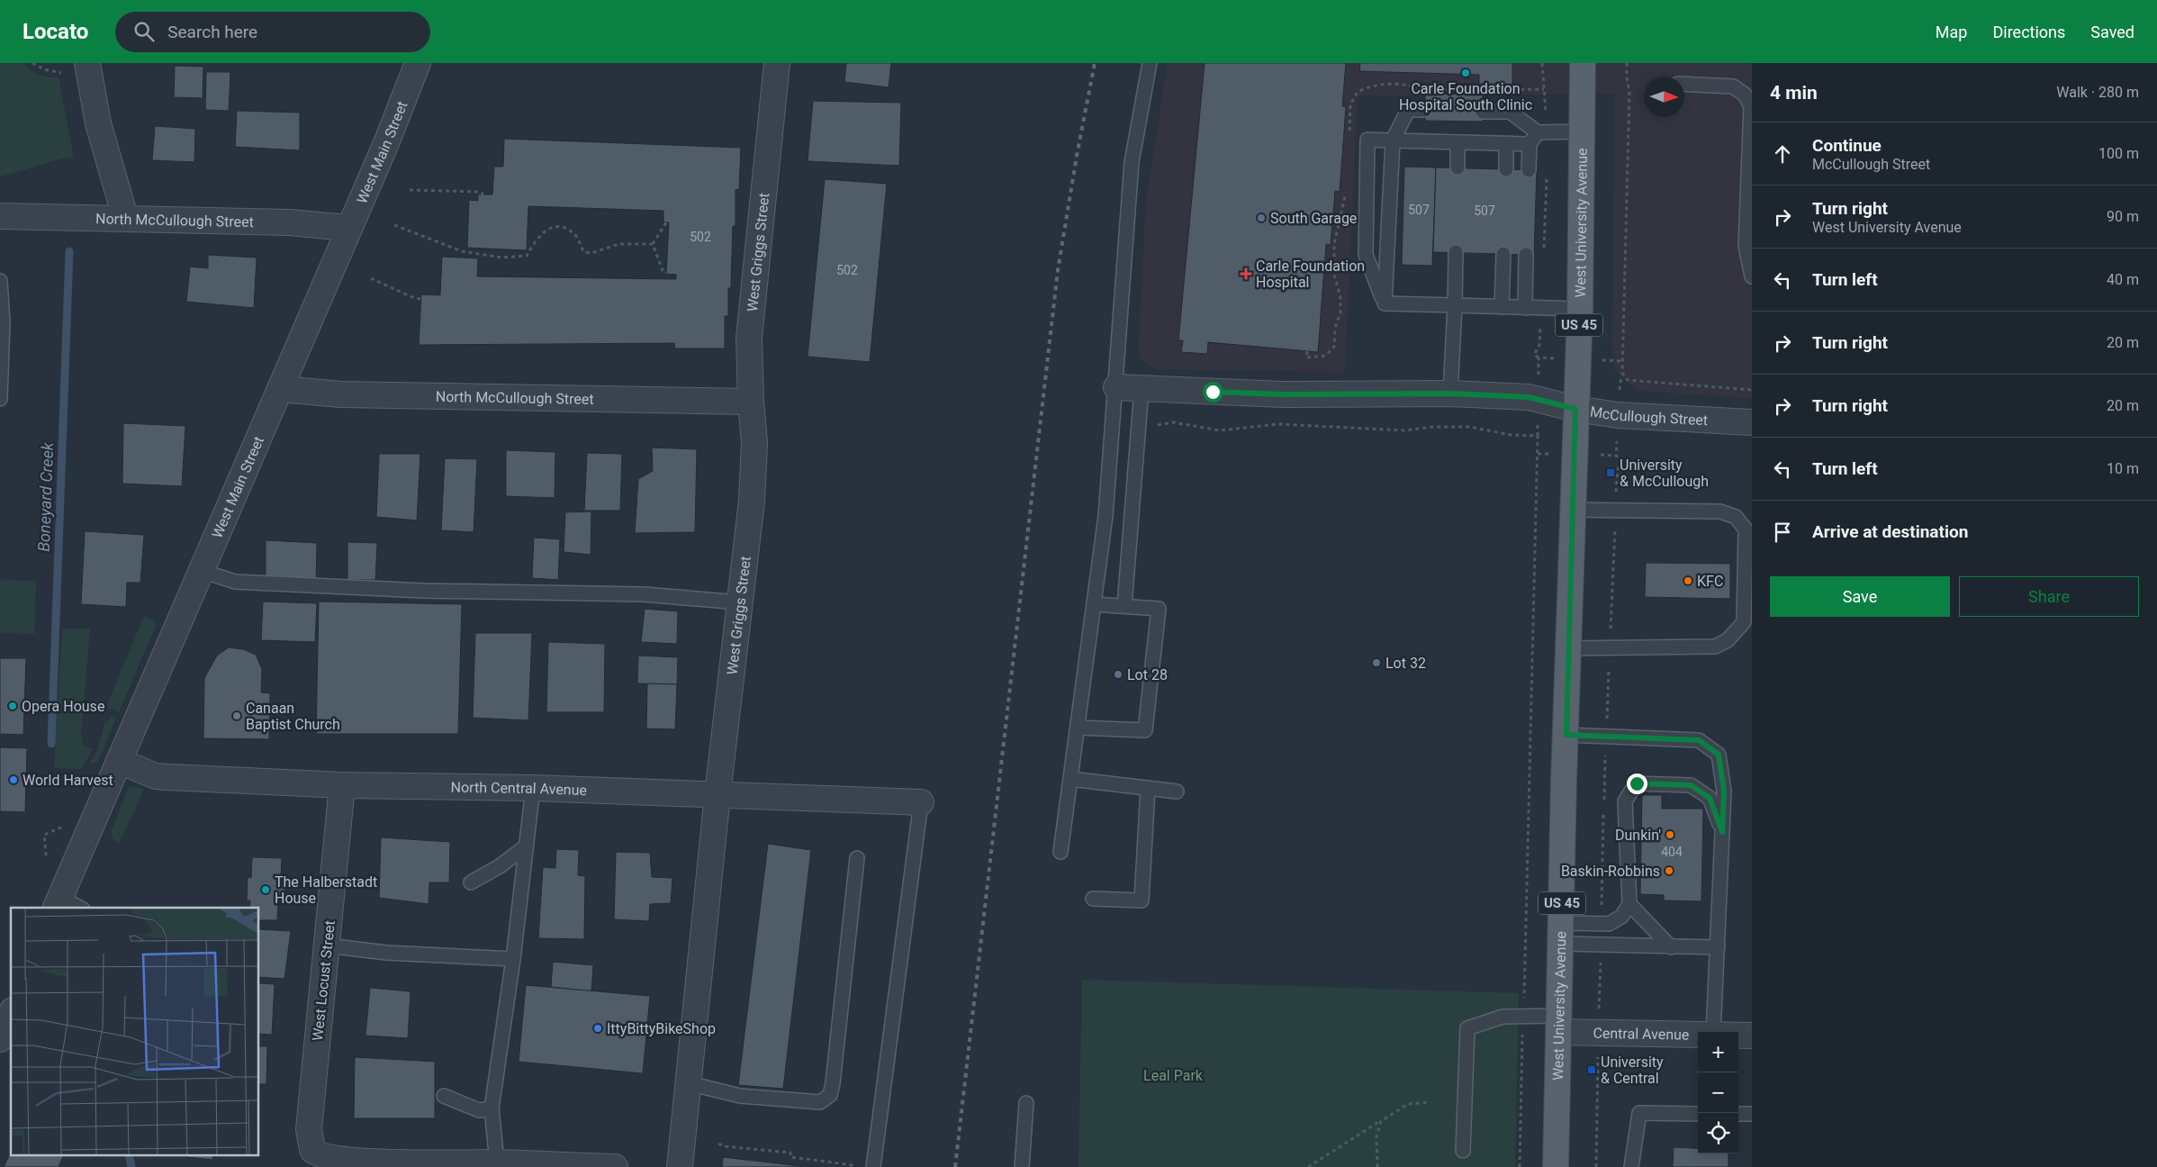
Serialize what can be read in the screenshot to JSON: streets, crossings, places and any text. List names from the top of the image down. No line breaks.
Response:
{"streets":{"main road":["West University Avenue","US 45"],"street":["West Main Street","North McCullough Street","West Griggs Street","McCullough Street","North Central Avenue","West Locust Street","Central Avenue"]},"crossings":[["West Main Street","North McCullough Street"],["West Main Street","North Central Avenue"],["North McCullough Street","West Griggs Street"],["West University Avenue","McCullough Street"],["West University Avenue","Central Avenue"],["West Griggs Street","North Central Avenue"],["North Central Avenue","West Locust Street"]],"water":["Boneyard Creek"],"parks":["Leal Park"],"places":{"other":["Carle Foundation Hospital South Clinic","South Garage","KFC","Lot 32","Lot 28","Opera House","Canaan Baptist Church","World Harvest","Dunkin'","Baskin-Robbins","The Halberstadt House","IttyBittyBikeShop"],"health":["Carle Foundation Hospital"],"transit":["University & McCullough","University & Central"]},"house_numbers":["507","507","502","502","404"],"north":"right","page":{"header":"Locato","search":"Search here","nav":["Map","Directions","Saved"],"heading":["4 min","Walk · 280 m"],"list":[["Continue","McCullough Street","100 m"],["Turn right","West University Avenue","90 m"],["Turn left","40 m"],["Turn right","20 m"],["Turn right","20 m"],["Turn left","10 m"],"Arrive at destination"],"buttons":["Save","Share"],"map_buttons":["+","−"]}}
